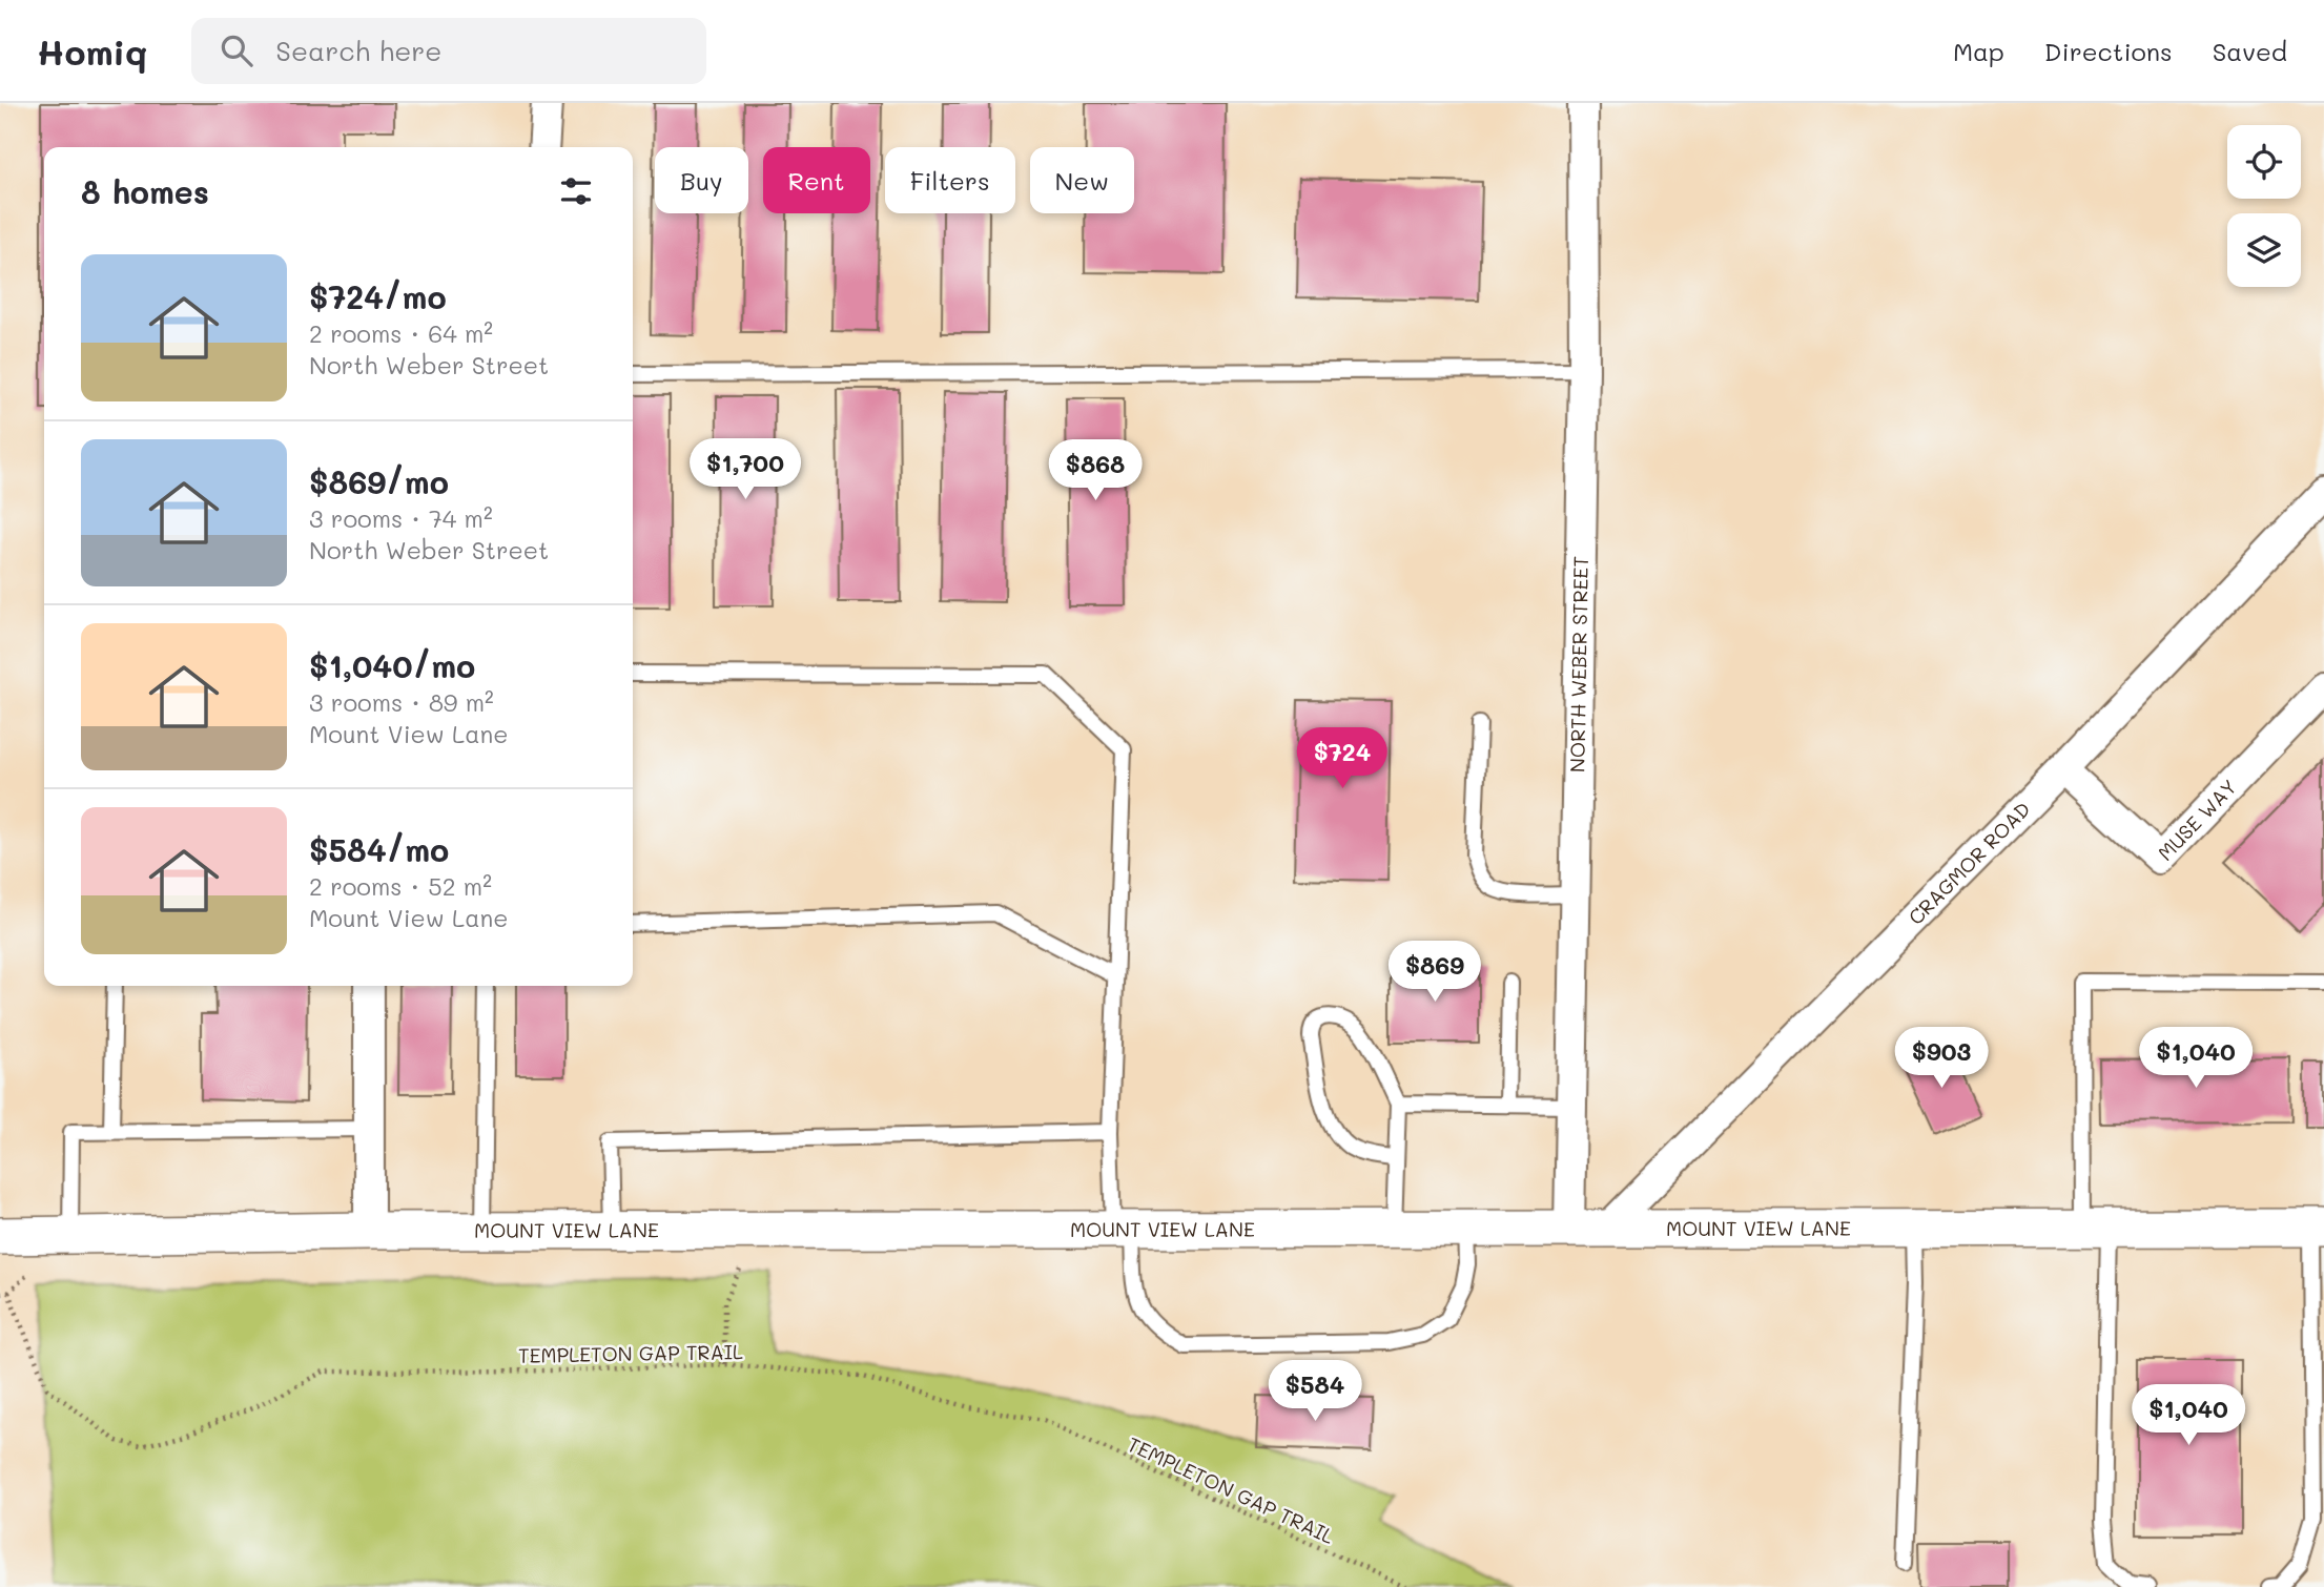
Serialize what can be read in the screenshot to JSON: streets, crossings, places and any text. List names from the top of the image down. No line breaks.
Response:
{"streets":{"street":["NORTH WEBER STREET","MUSE WAY","CRAGMOR ROAD","MOUNT VIEW LANE"],"path":["TEMPLETON GAP TRAIL"]},"crossings":[["NORTH WEBER STREET","MOUNT VIEW LANE"],["MUSE WAY","CRAGMOR ROAD"],["CRAGMOR ROAD","MOUNT VIEW LANE"]],"page":{"header":"Homiq","search":"Search here","nav":["Map","Directions","Saved"],"chip":["Buy","Rent","Filters","New"],"heading":"8 homes","list":[{"name":"$724/mo","note":"2 rooms · 64 m² · North Weber Street"},{"name":"$869/mo","note":"3 rooms · 74 m² · North Weber Street"},{"name":"$1,040/mo","note":"3 rooms · 89 m² · Mount View Lane"},{"name":"$584/mo","note":"2 rooms · 52 m² · Mount View Lane"}],"price":["$1,700","$868","$724","$869","$903","$1,040","$584","$1,040"]}}
